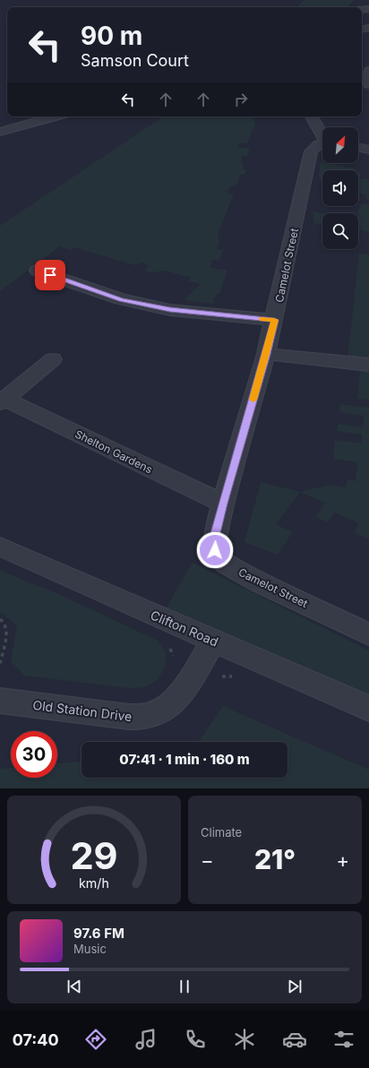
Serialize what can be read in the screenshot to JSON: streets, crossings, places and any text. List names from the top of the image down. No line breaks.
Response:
{"streets":{"street":["Camelot Street","Shelton Gardens","Clifton Road","Old Station Drive"]},"crossings":[["Camelot Street","Shelton Gardens"],["Clifton Road","Old Station Drive"]],"north":"top right","page":{"turn":["90 m","Samson Court"],"limit":"30","trip":"07:41 · 1 min · 160 m","tile":"Climate","heat":["−","21°","+"],"song":["97.6 FM","Music"],"tabs":"07:40","gauge":["29","km/h"]}}
